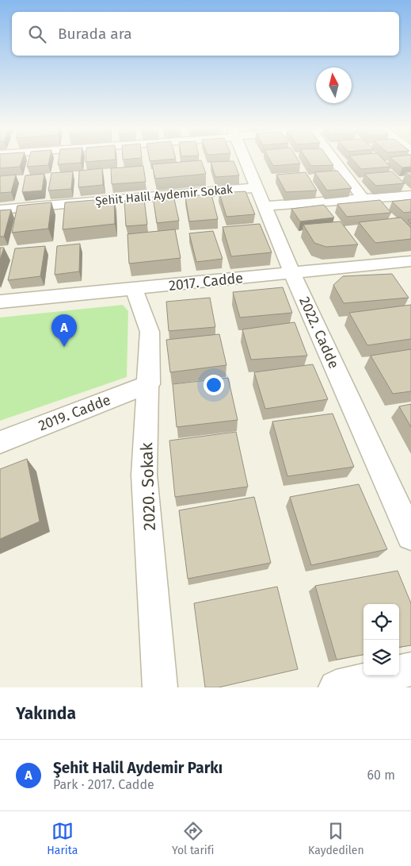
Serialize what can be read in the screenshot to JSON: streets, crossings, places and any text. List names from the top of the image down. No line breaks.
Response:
{"streets":{"street":["Şehit Halil Aydemir Sokak","2017. Cadde","2022. Cadde","2019. Cadde","2020. Sokak"]},"crossings":[["Şehit Halil Aydemir Sokak","2022. Cadde"],["2017. Cadde","2022. Cadde"],["2017. Cadde","2020. Sokak"],["2019. Cadde","2020. Sokak"]],"north":"top","page":{"search":"Burada ara","pins":"A","heading":"Yakında","list":[{"mark":"A","name":"Şehit Halil Aydemir Parkı","note":"Park · 2017. Cadde","value":"60 m"}],"nav":["Harita","Yol tarifi","Kaydedilen"]}}
